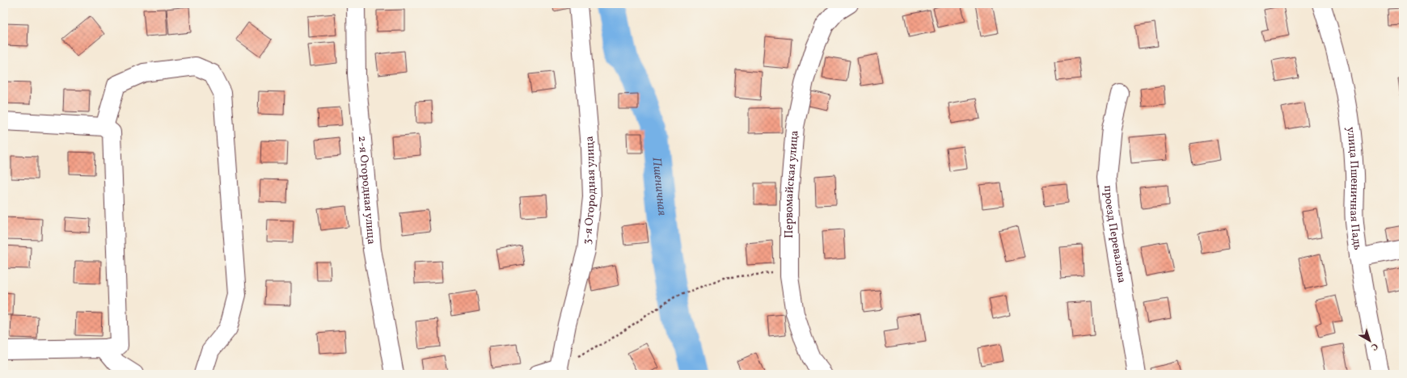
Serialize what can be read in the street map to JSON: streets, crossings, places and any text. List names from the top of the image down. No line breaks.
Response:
{"streets":{"street":["Первомайская улица","улица Пшеничная Падь","2-я Огородная улица","3-я Огородная улица","проезд Перевалова"]},"water":["Пшеничная"],"north":"bottom right"}
